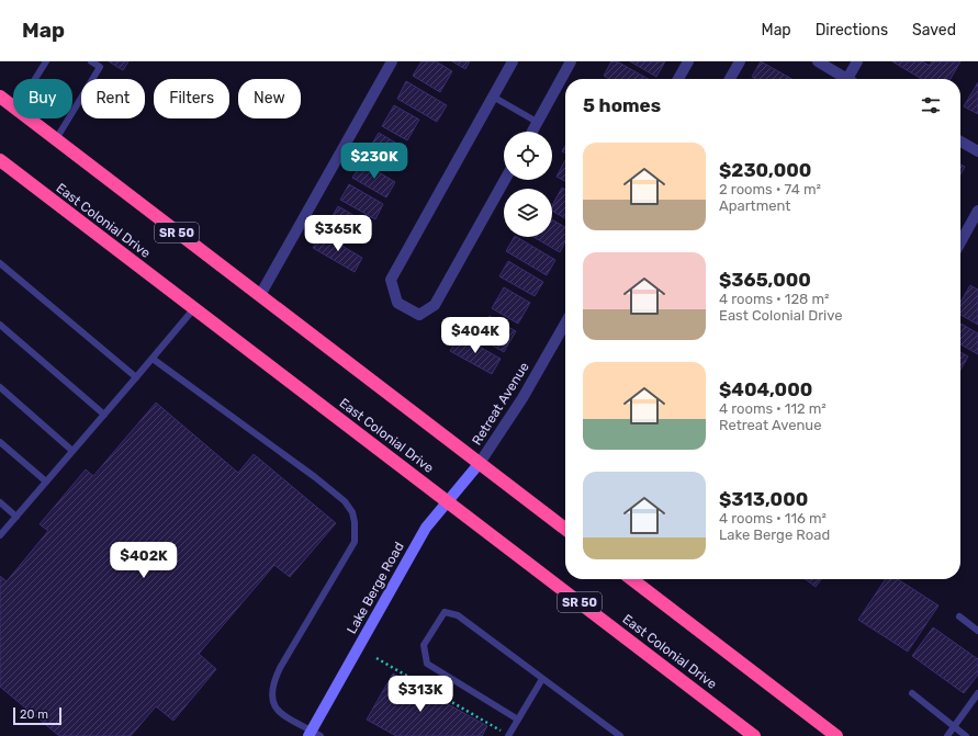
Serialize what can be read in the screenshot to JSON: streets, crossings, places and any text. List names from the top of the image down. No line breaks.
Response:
{"streets":{"highway":["East Colonial Drive","SR 50"],"street":["Retreat Avenue","Lake Berge Road"]},"crossings":[["East Colonial Drive","Lake Berge Road"],["SR 50","Retreat Avenue"],["SR 50","Lake Berge Road"],["Retreat Avenue","Lake Berge Road"]],"scale_bar":"20 m","page":{"header":"Map","nav":["Map","Directions","Saved"],"chip":["Buy","Rent","Filters","New"],"heading":"5 homes","list":[{"name":"$230,000","note":"2 rooms · 74 m² · Apartment"},{"name":"$365,000","note":"4 rooms · 128 m² · East Colonial Drive"},{"name":"$404,000","note":"4 rooms · 112 m² · Retreat Avenue"},{"name":"$313,000","note":"4 rooms · 116 m² · Lake Berge Road"}],"price":["$230K","$365K","$404K","$402K","$313K"],"scale":"20 m"}}
